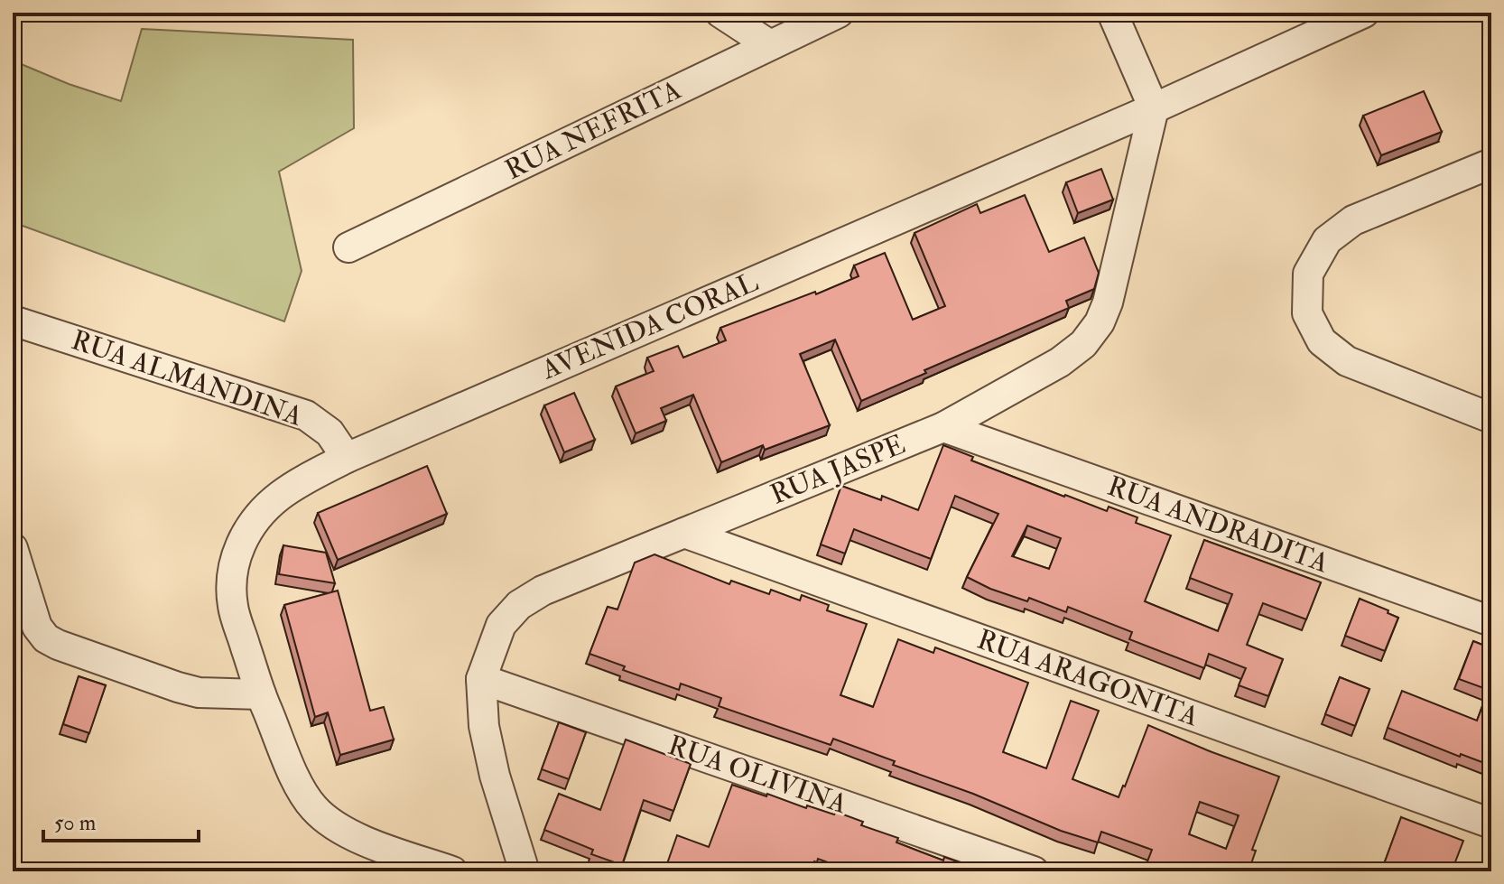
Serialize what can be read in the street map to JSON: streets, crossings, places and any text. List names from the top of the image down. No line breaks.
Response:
{"streets":{"street":["RUA NEFRITA","AVENIDA CORAL","RUA ALMANDINA","RUA JASPE","RUA ANDRADITA","RUA ARAGONITA","RUA OLIVINA"]},"crossings":[["AVENIDA CORAL","RUA ALMANDINA"],["AVENIDA CORAL","RUA JASPE"],["RUA JASPE","RUA ANDRADITA"],["RUA JASPE","RUA ARAGONITA"],["RUA JASPE","RUA OLIVINA"]],"scale_bar":"50 m"}
